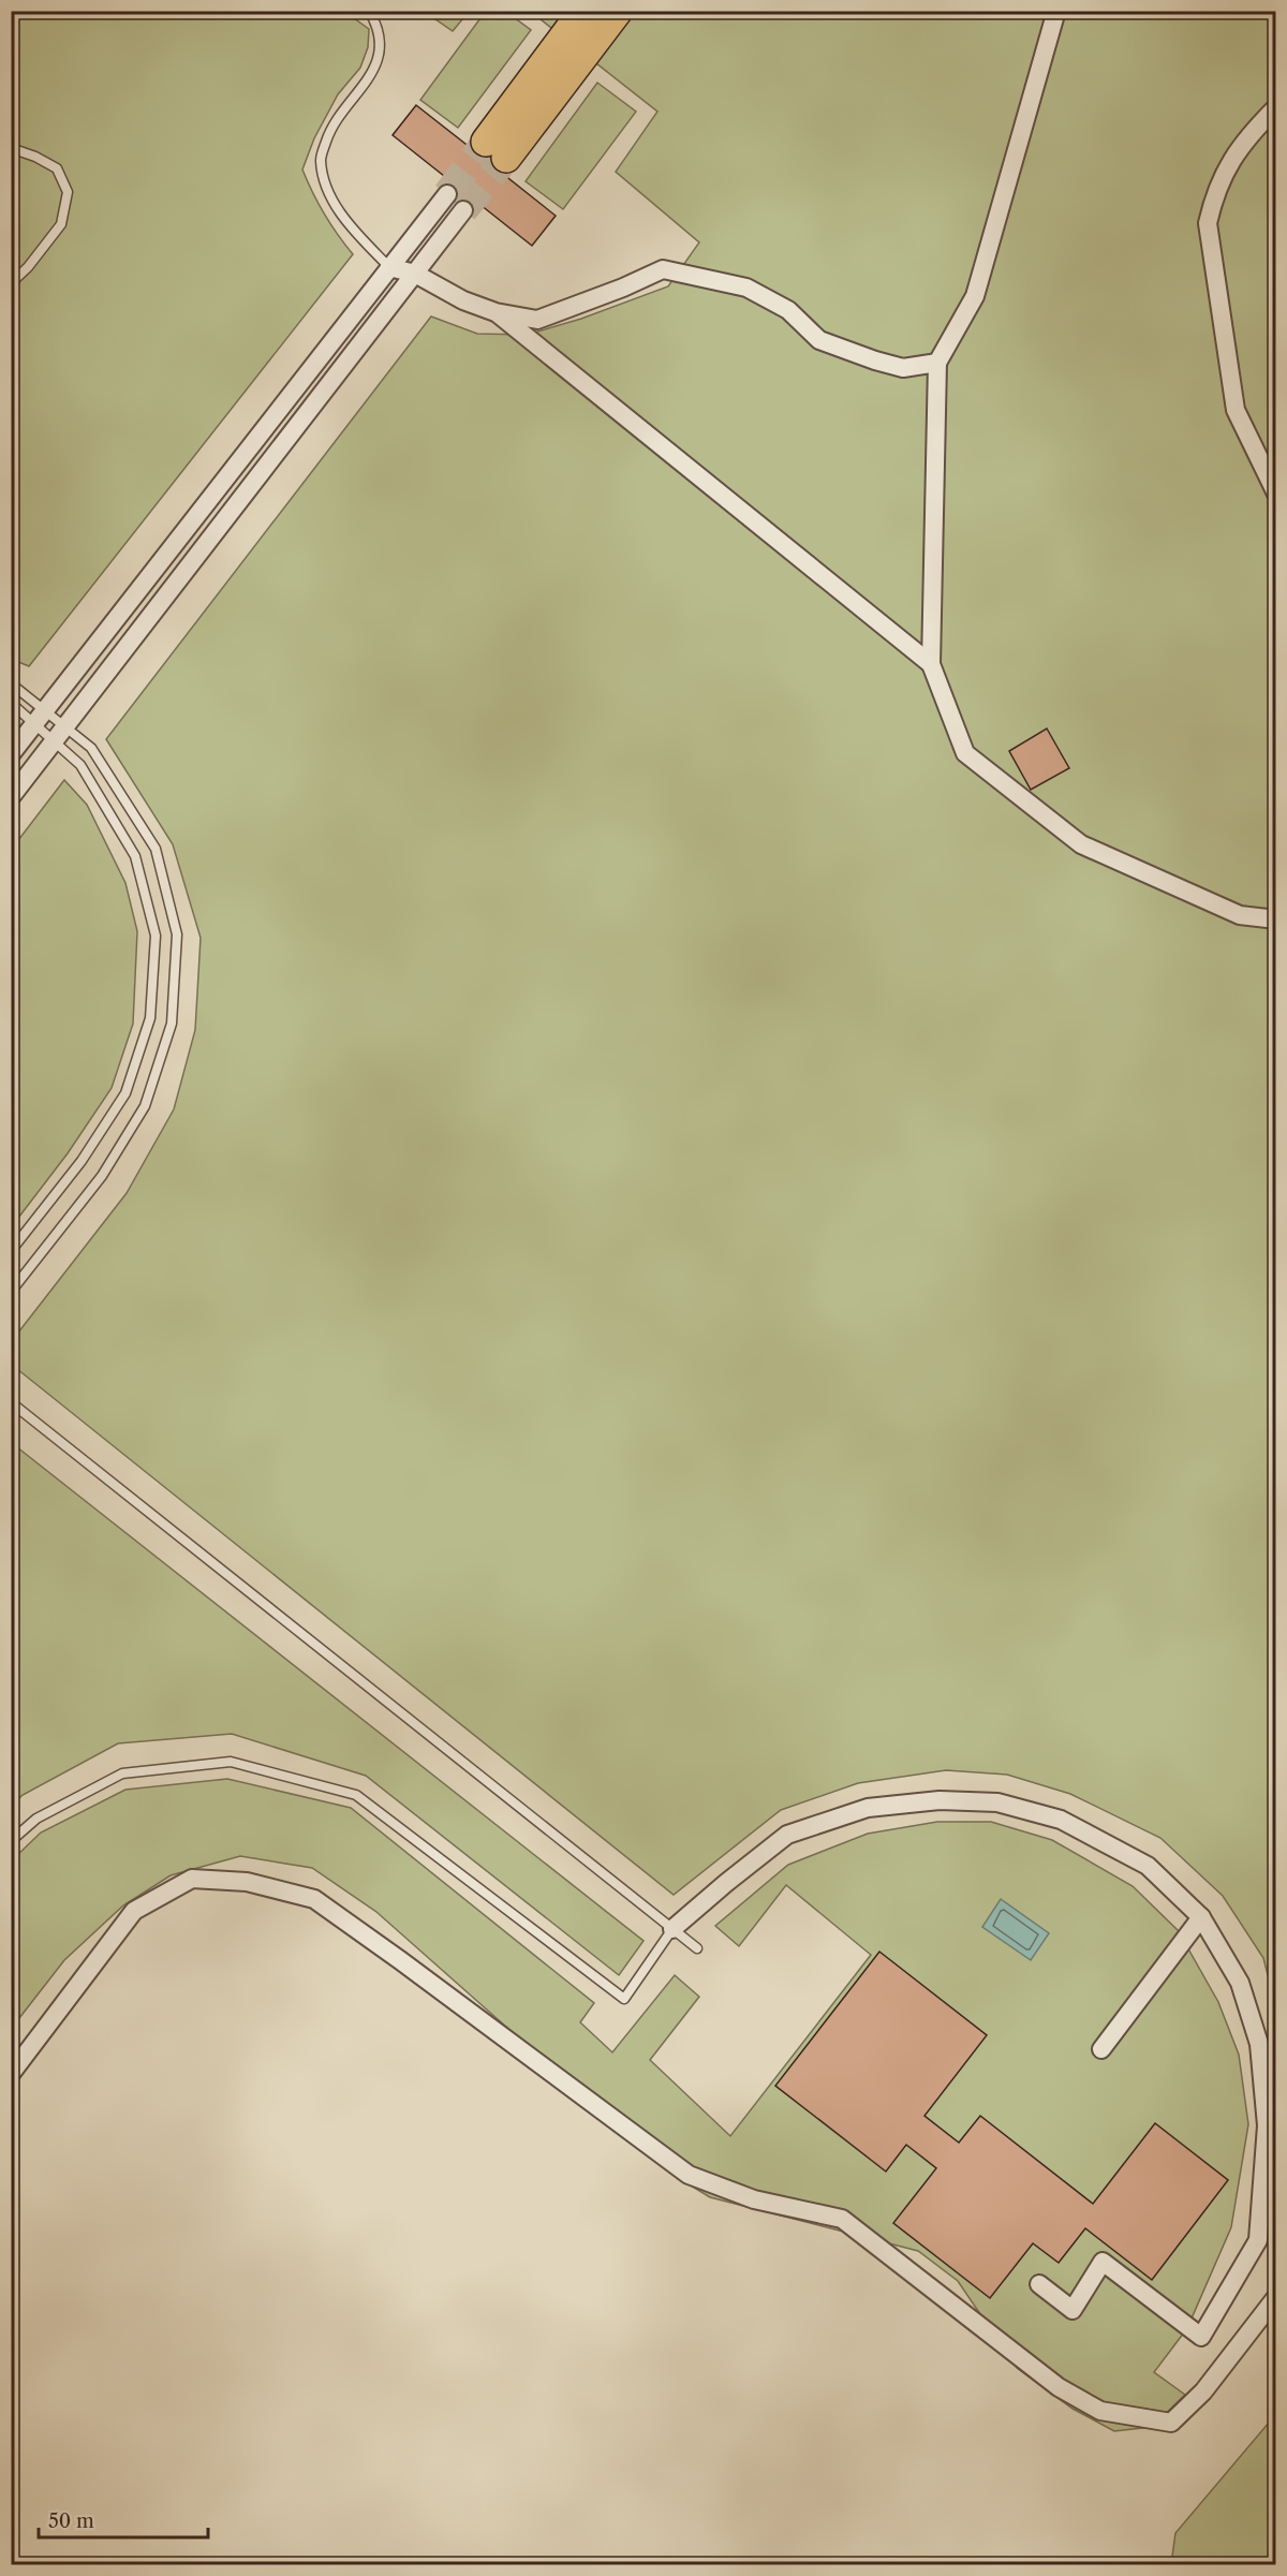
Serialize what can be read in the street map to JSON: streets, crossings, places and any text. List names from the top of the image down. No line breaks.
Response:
{"scale_bar":"50 m"}
